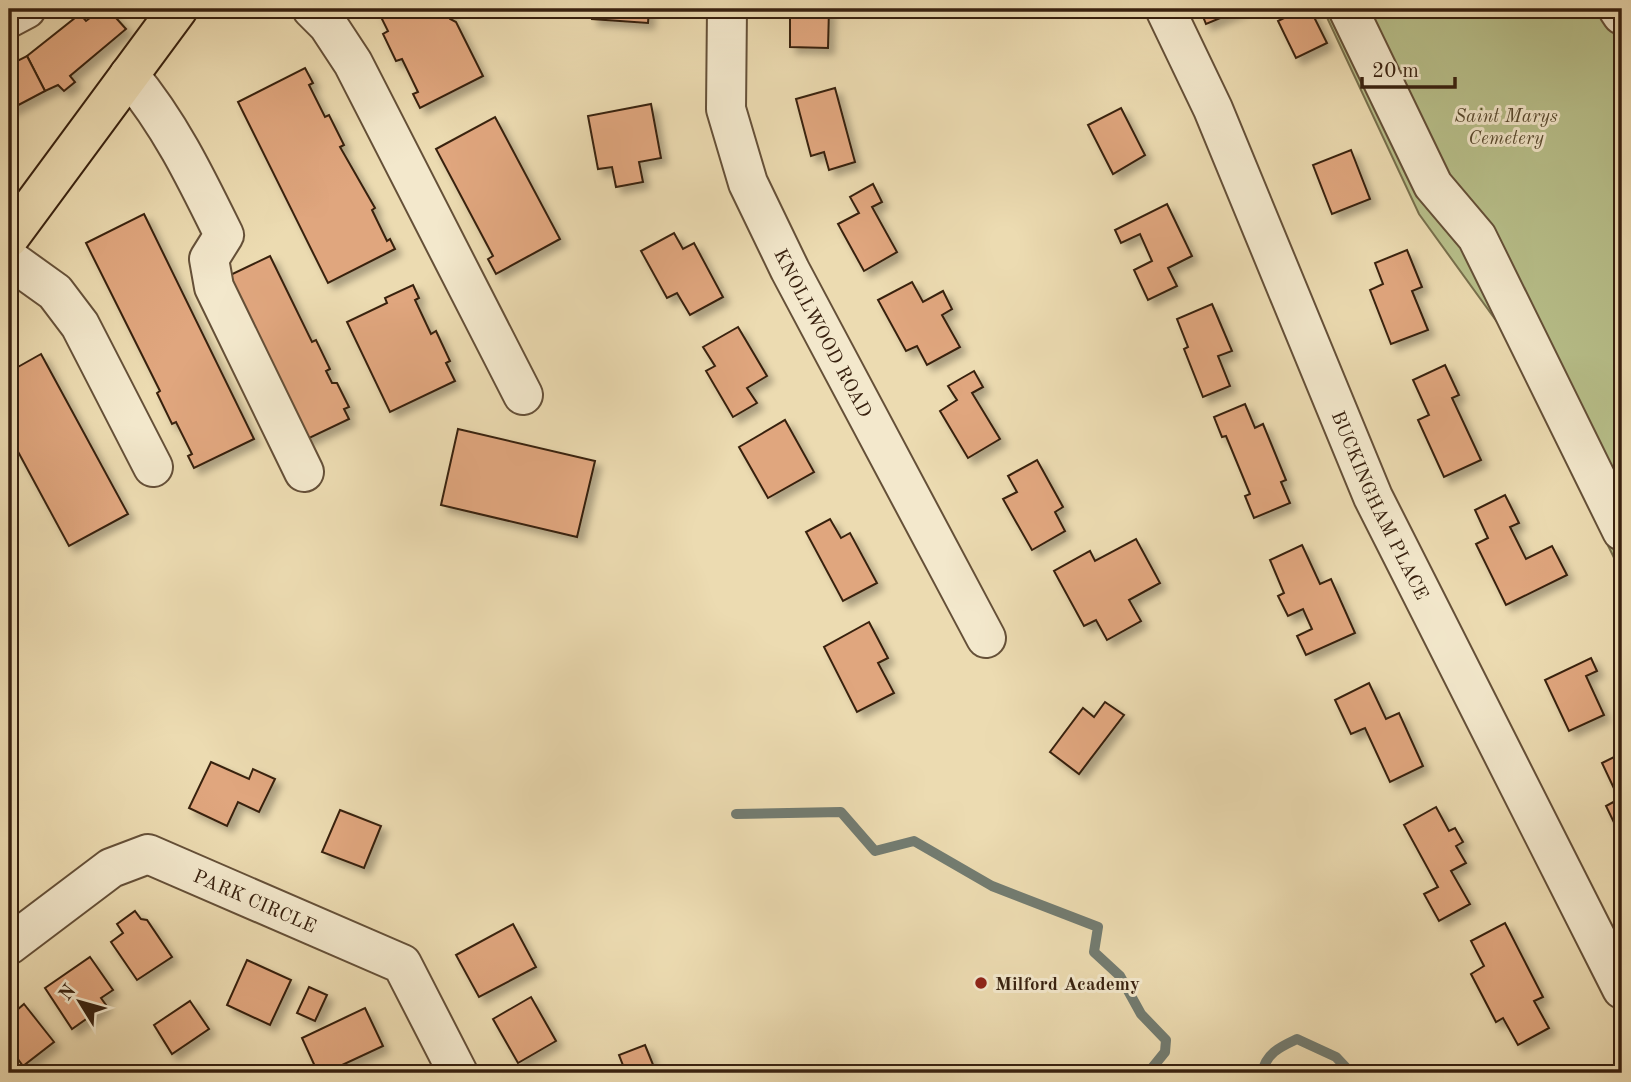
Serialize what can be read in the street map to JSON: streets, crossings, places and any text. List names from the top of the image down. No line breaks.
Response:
{"streets":{"street":["KNOLLWOOD ROAD","BUCKINGHAM PLACE","PARK CIRCLE"]},"parks":["Saint Marys Cemetery"],"places":["Milford Academy"],"scale_bar":"20 m","north":"top left"}
